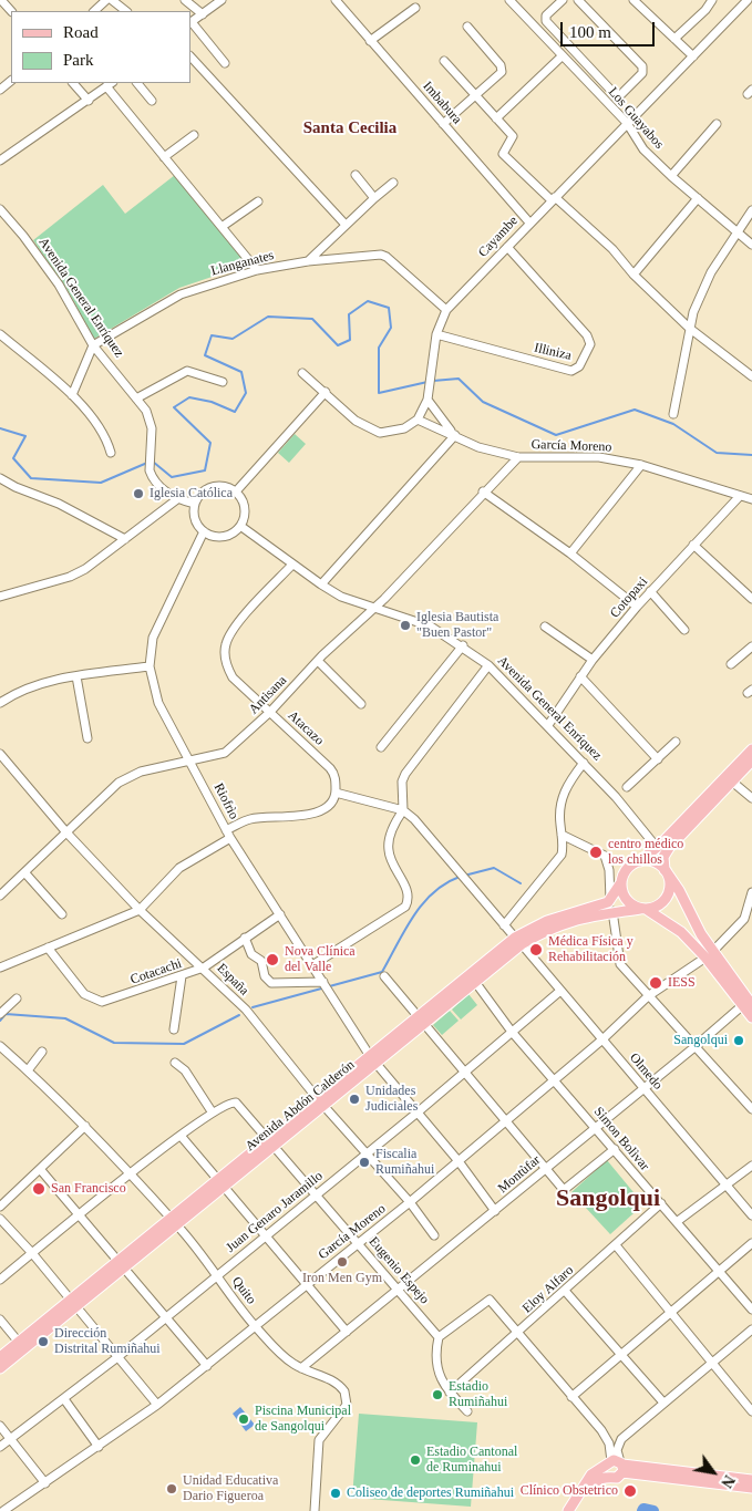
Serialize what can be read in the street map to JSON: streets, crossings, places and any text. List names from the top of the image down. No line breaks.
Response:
{"streets":{"main road":["Avenida Abdón Calderón"],"street":["Imbabura","Los Guayabos","Cayambe","Llanganates","Avenida General Enríquez","Illiniza","García Moreno","Cotopaxi","Antisana","Atacazo","Riofrìo","Cotacachi","España","Olmedo","Simon Bolìvar","Montùfar","Juan Genaro Jaramillo","Eugenio Espejo","Eloy Alfaro","Quito"]},"crossings":[["Imbabura","Cayambe"],["Los Guayabos","Cayambe"],["Cayambe","Llanganates"],["Cayambe","Illiniza"],["Cayambe","García Moreno"],["Llanganates","Avenida General Enríquez"],["Avenida General Enríquez","Cotopaxi"],["Avenida General Enríquez","Antisana"],["Avenida General Enríquez","Atacazo"],["Avenida General Enríquez","Riofrìo"],["García Moreno","Cotopaxi"],["García Moreno","Antisana"],["García Moreno","Riofrìo"],["García Moreno","España"],["García Moreno","Olmedo"],["García Moreno","Simon Bolìvar"],["García Moreno","Eugenio Espejo"],["García Moreno","Quito"],["Antisana","Atacazo"],["Antisana","Riofrìo"],["Antisana","España"],["Riofrìo","Cotacachi"],["Riofrìo","Avenida Abdón Calderón"],["Riofrìo","Montùfar"],["Riofrìo","Juan Genaro Jaramillo"],["Cotacachi","España"],["España","Avenida Abdón Calderón"],["España","Juan Genaro Jaramillo"],["Olmedo","Avenida Abdón Calderón"],["Olmedo","Montùfar"],["Olmedo","Juan Genaro Jaramillo"],["Avenida Abdón Calderón","Simon Bolìvar"],["Avenida Abdón Calderón","Eugenio Espejo"],["Avenida Abdón Calderón","Quito"],["Simon Bolìvar","Montùfar"],["Simon Bolìvar","Juan Genaro Jaramillo"],["Simon Bolìvar","Eloy Alfaro"],["Montùfar","Eugenio Espejo"],["Montùfar","Quito"],["Juan Genaro Jaramillo","Eugenio Espejo"],["Juan Genaro Jaramillo","Quito"]],"districts":["Santa Cecilia","Sangolqui"],"places":["Iglesia Católica","Iglesia Bautista \"Buen Pastor\"","centro médico los chillos","Médica Física y Rehabilitación","Nova Clínica del Valle","IESS","Sangolqui","Unidades Judiciales","Fiscalia Rumiñahui","San Francisco","Iron Men Gym","Dirección Distrital Rumiñahui","Estadio Rumiñahui","Piscina Municipal de Sangolqui","Estadio Cantonal de Ruminahui","Unidad Educativa Dario Figueroa","Clínico Obstetrico","Coliseo de deportes Rumiñahui"],"legend":["Road","Park"],"scale_bar":"100 m","north":"bottom right"}
